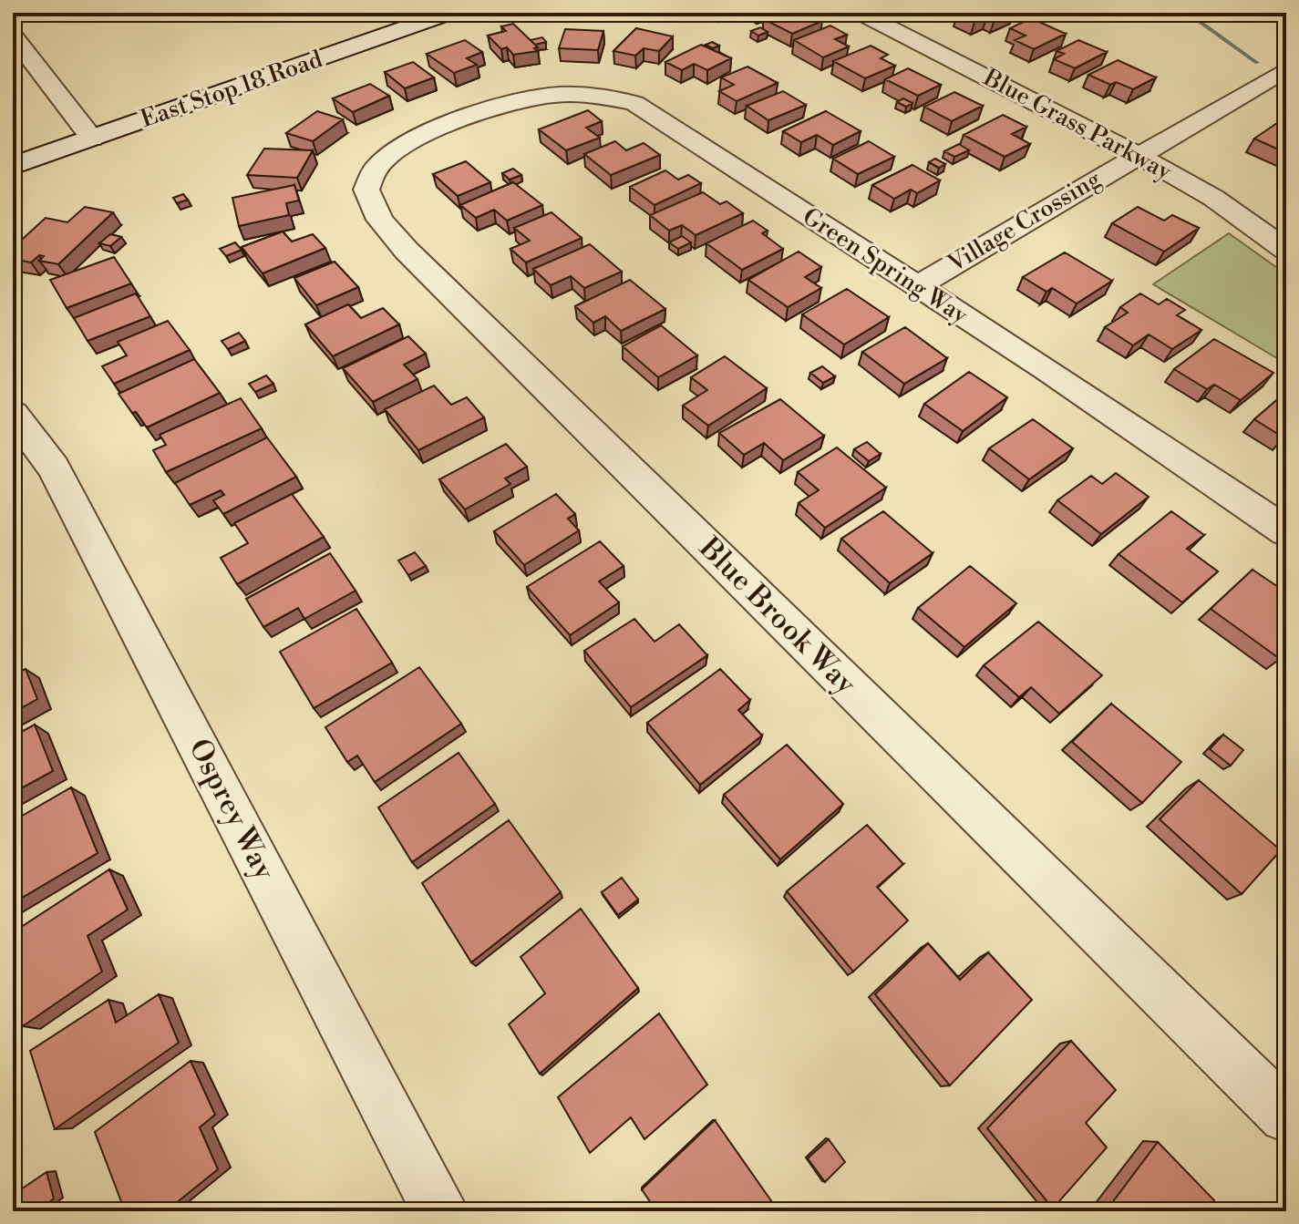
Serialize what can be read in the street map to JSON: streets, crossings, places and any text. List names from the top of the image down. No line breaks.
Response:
{"streets":{"street":["East Stop 18 Road","Blue Grass Parkway","Village Crossing","Green Spring Way","Blue Brook Way","Osprey Way"]},"crossings":[["Blue Grass Parkway","Village Crossing"],["Village Crossing","Green Spring Way"],["Green Spring Way","Blue Brook Way"]]}
